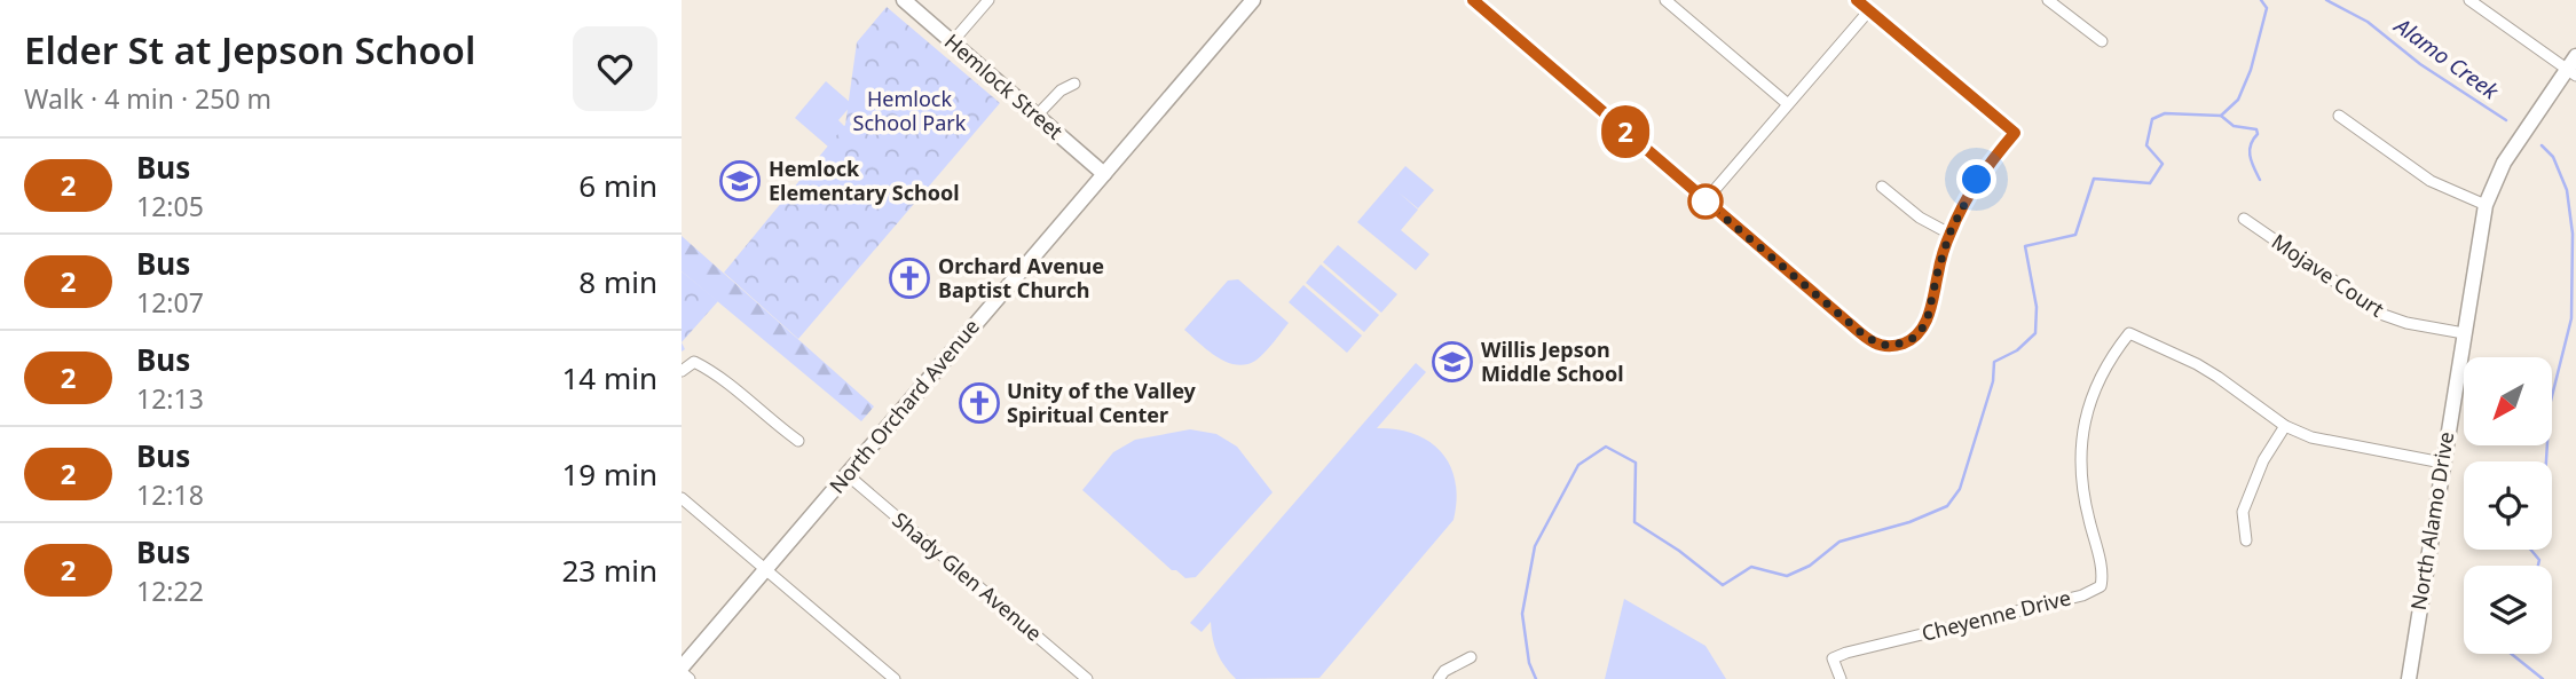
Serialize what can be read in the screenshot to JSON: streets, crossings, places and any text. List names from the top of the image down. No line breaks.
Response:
{"streets":{"street":["Hemlock Street","Mojave Court","North Orchard Avenue","North Alamo Drive","Shady Glen Avenue","Cheyenne Drive"]},"crossings":[["Hemlock Street","North Orchard Avenue"],["Mojave Court","North Alamo Drive"],["North Orchard Avenue","Shady Glen Avenue"],["North Alamo Drive","Cheyenne Drive"]],"water":["Alamo Creek"],"parks":["Hemlock School Park"],"places":{"school or university":["Hemlock Elementary School","Willis Jepson Middle School"],"church":["Orchard Avenue Baptist Church","Unity of the Valley Spiritual Center"]},"lines":["bus line 2"],"north":"bottom left","page":{"heading":["Elder St at Jepson School","Walk · 4 min · 250 m"],"on_map":"2","list":[{"mark":"2","name":"Bus","note":"12:05","value":"6 min"},{"mark":"2","name":"Bus","note":"12:07","value":"8 min"},{"mark":"2","name":"Bus","note":"12:13","value":"14 min"},{"mark":"2","name":"Bus","note":"12:18","value":"19 min"},{"mark":"2","name":"Bus","note":"12:22","value":"23 min"}]}}
